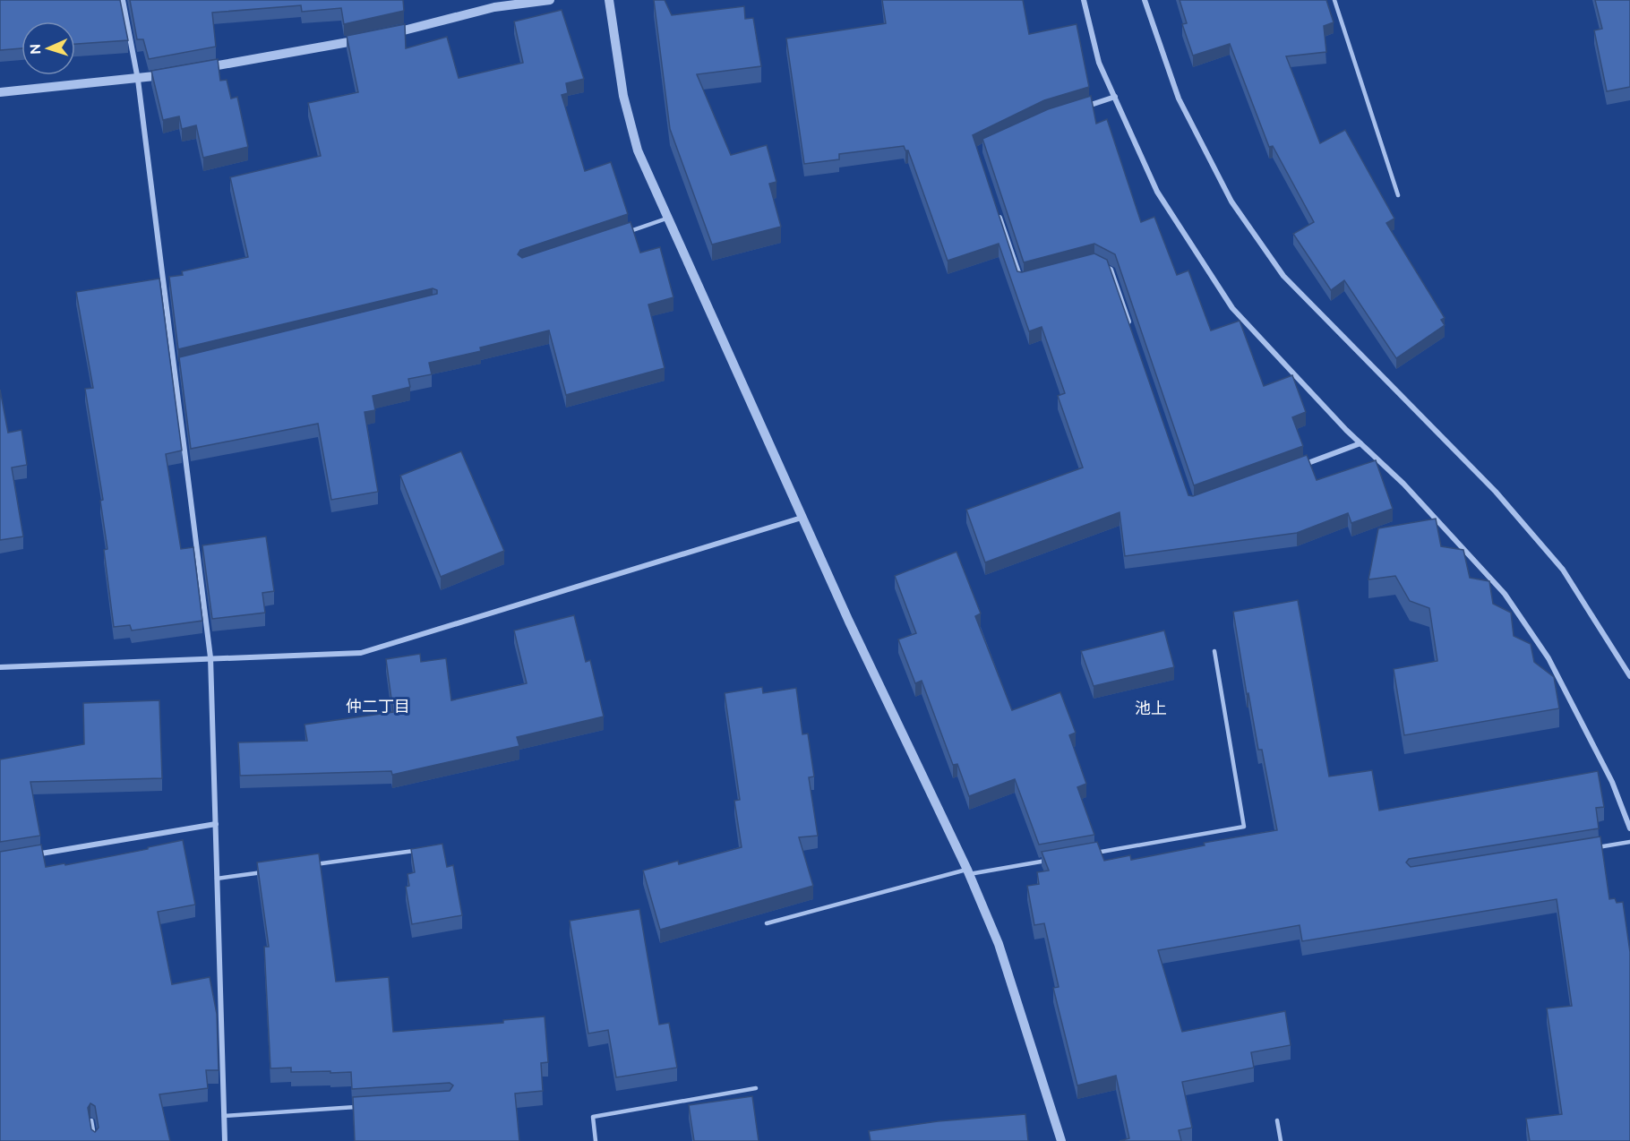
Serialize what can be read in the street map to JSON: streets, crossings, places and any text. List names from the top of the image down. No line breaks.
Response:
{"districts":["仲二丁目","池上"],"north":"left"}
